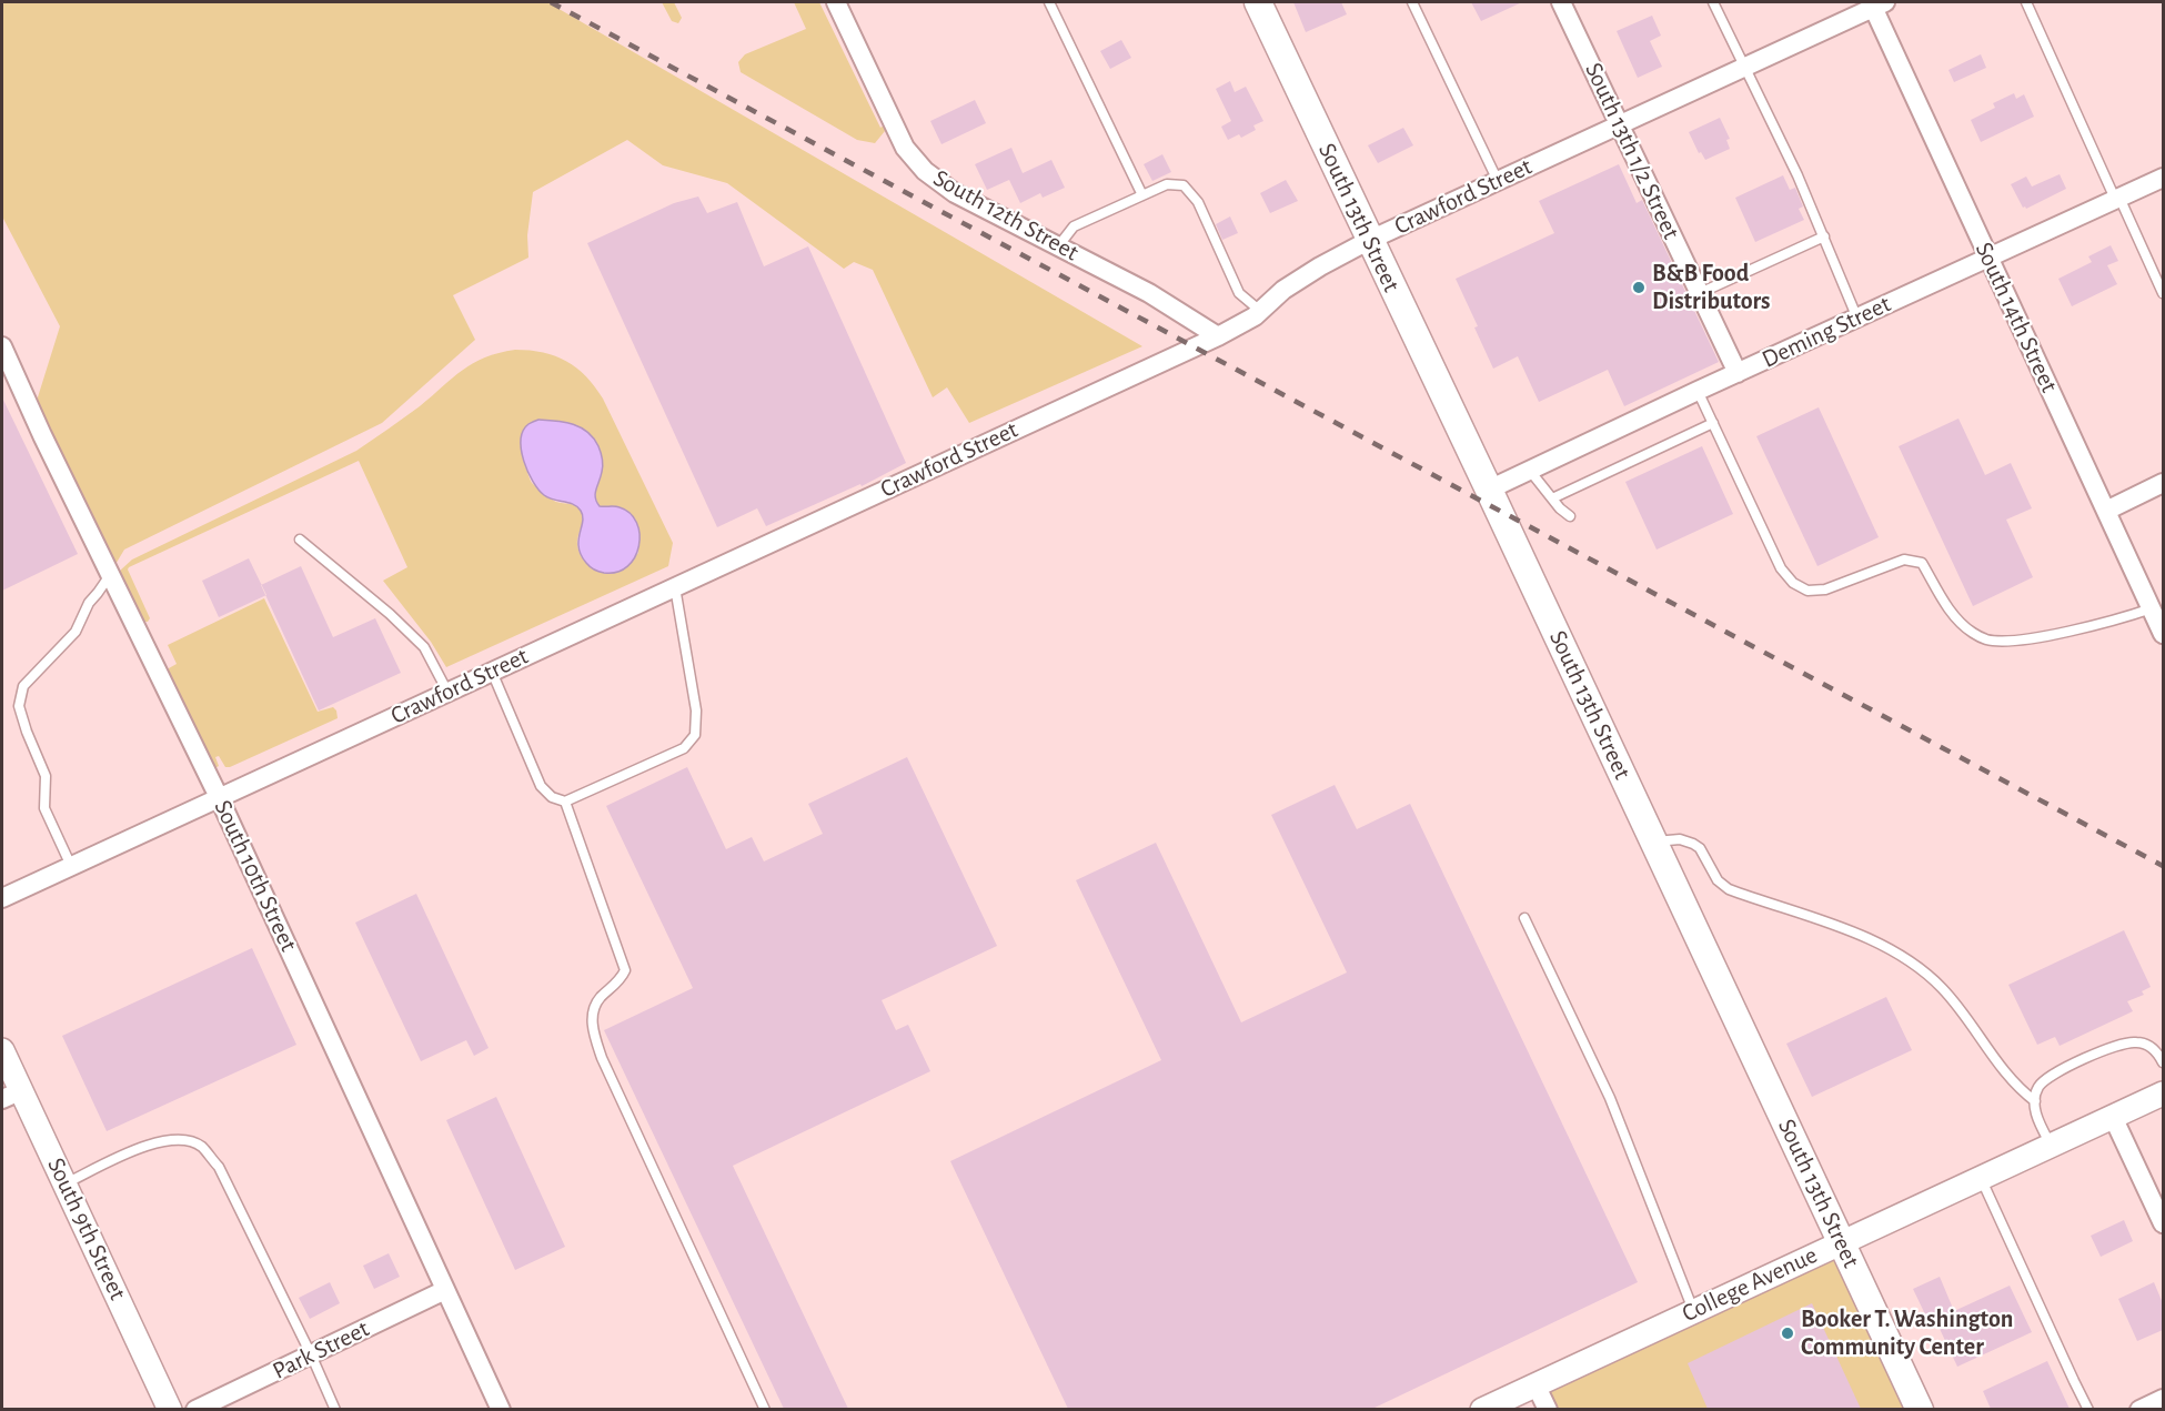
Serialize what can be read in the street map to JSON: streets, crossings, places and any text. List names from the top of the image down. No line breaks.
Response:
{"streets":{"main road":["South 13th Street"],"street":["South 13th 1/2 Street","Crawford Street","South 12th Street","South 14th Street","Deming Street","South 10th Street","South 9th Street","College Avenue","Park Street"]},"crossings":[["South 13th 1/2 Street","Crawford Street"],["South 13th 1/2 Street","Deming Street"],["Crawford Street","South 12th Street"],["Crawford Street","South 13th Street"],["Crawford Street","South 14th Street"],["Crawford Street","South 10th Street"],["South 13th Street","Deming Street"],["South 13th Street","College Avenue"],["South 14th Street","Deming Street"],["South 10th Street","Park Street"]],"places":["B&B Food Distributors","Booker T. Washington Community Center"]}
